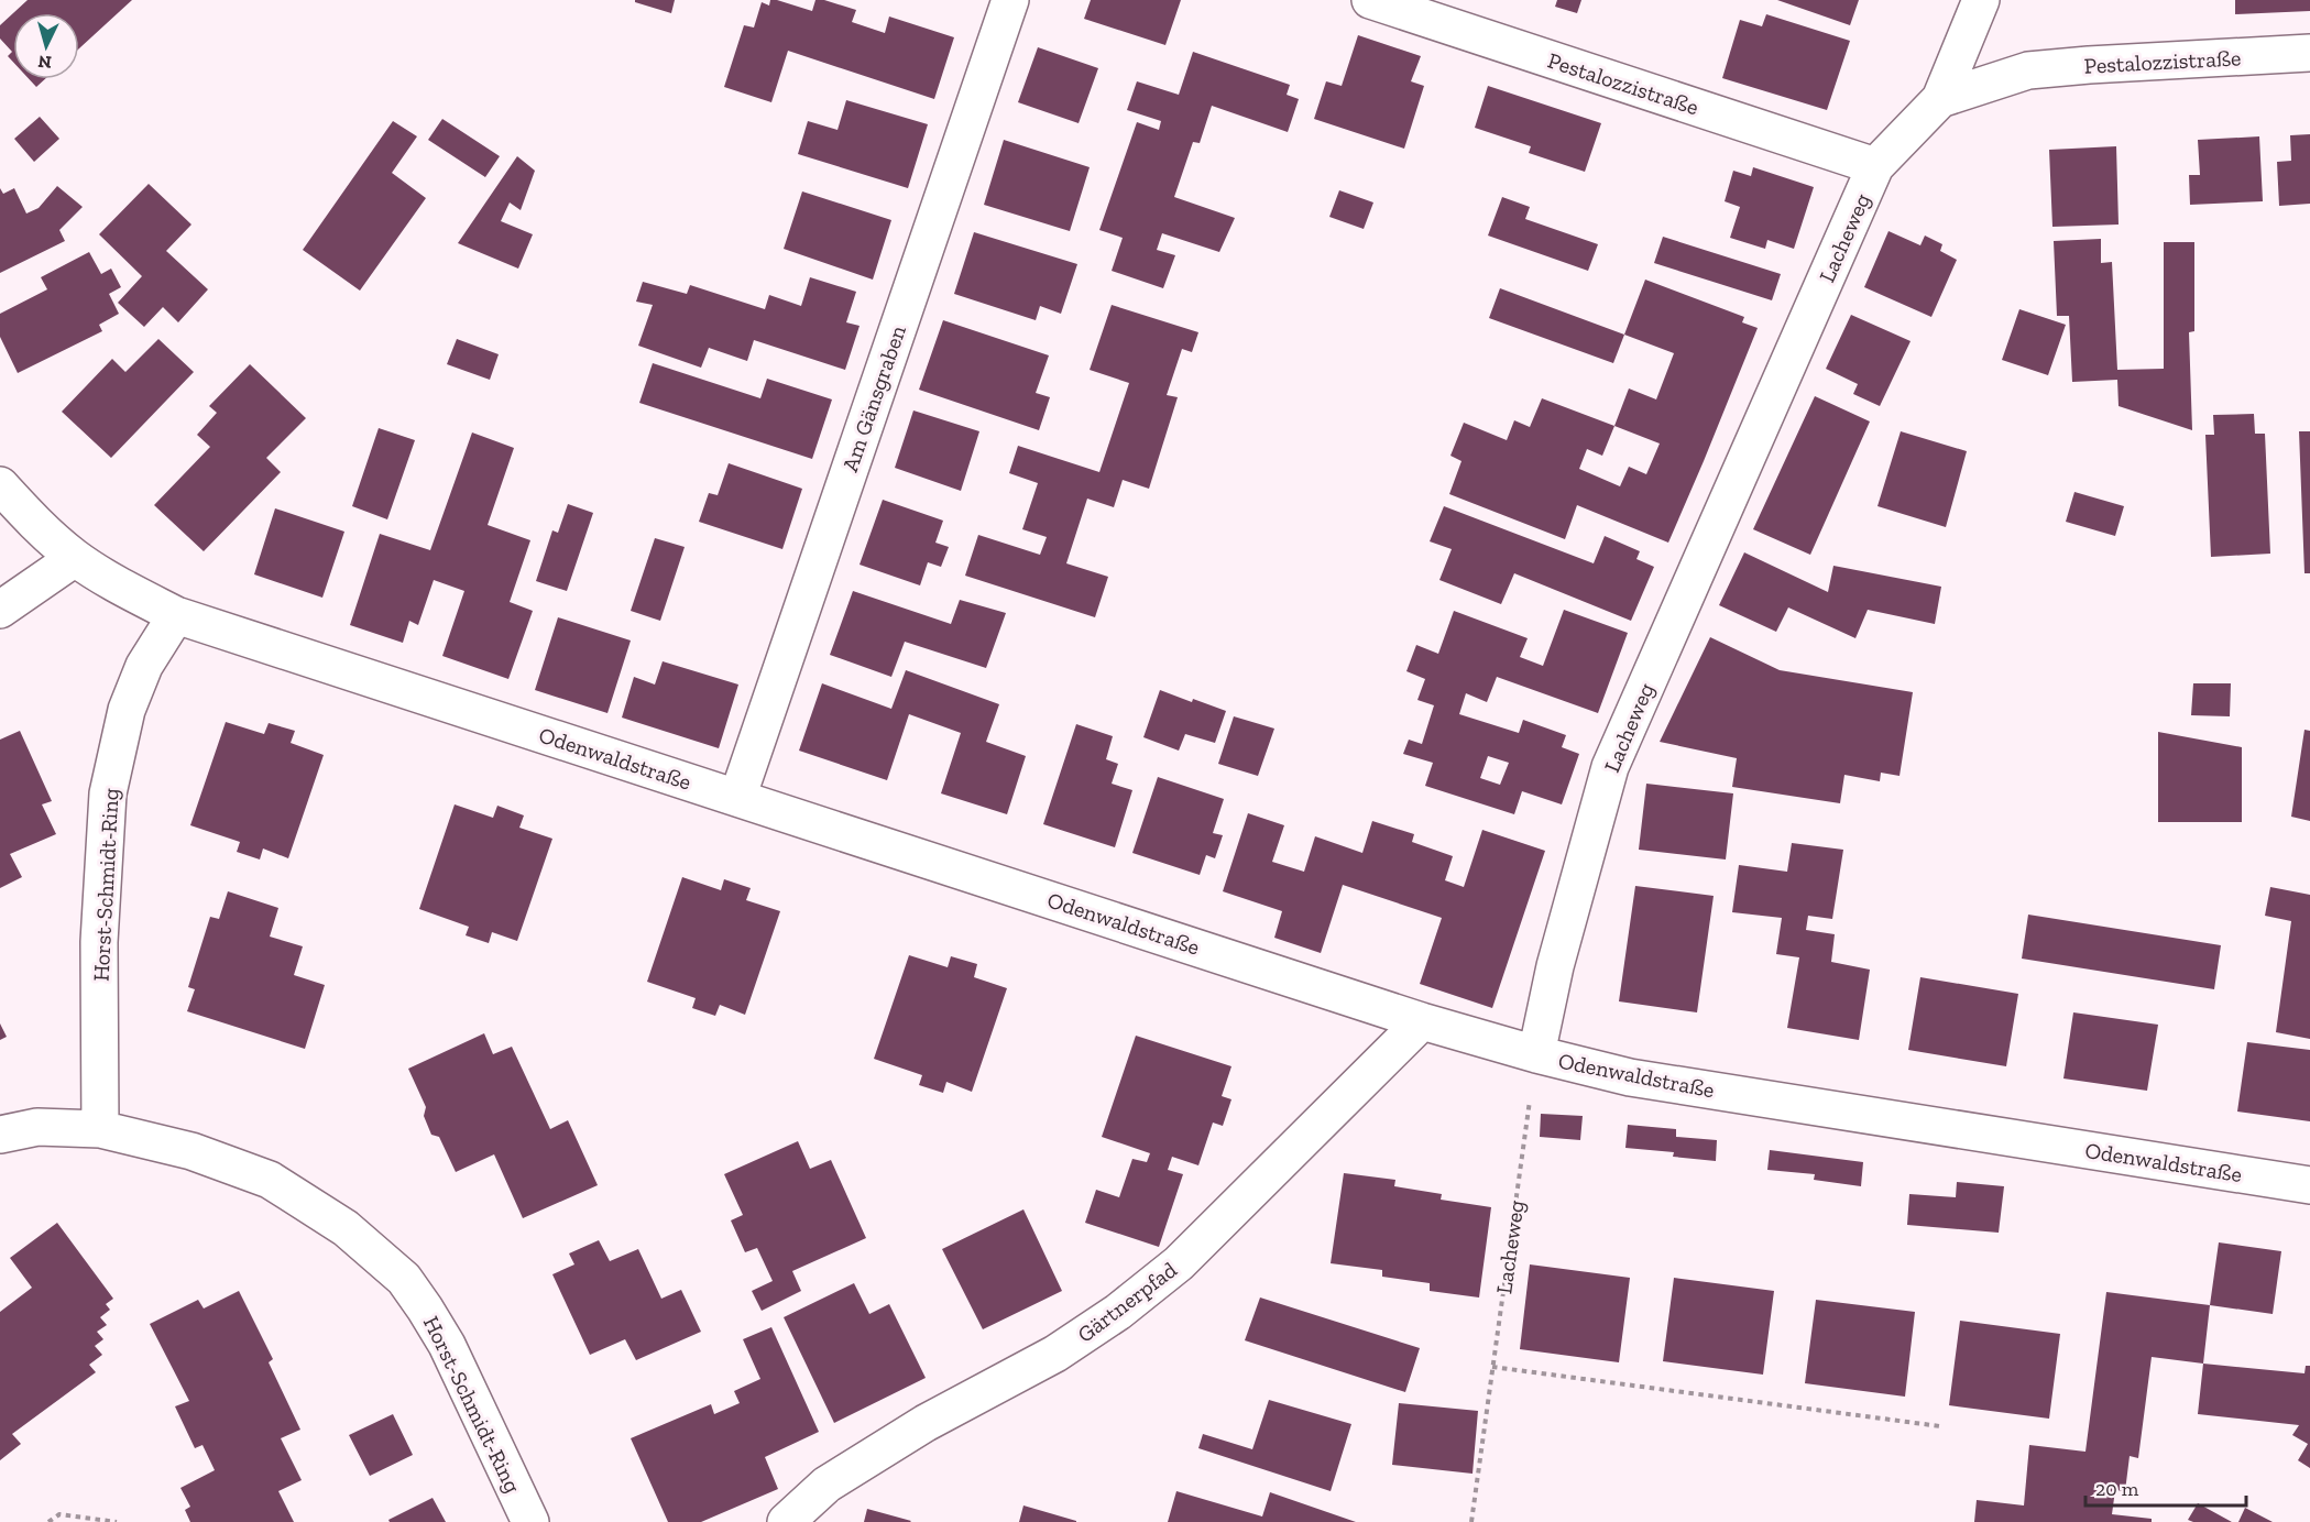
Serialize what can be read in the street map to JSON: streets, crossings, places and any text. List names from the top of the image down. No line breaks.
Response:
{"streets":{"street":["Pestalozzistraße","Lacheweg","Am Gänsgraben","Odenwaldstraße","Horst-Schmidt-Ring","Gärtnerpfad"]},"crossings":[["Pestalozzistraße","Lacheweg"],["Lacheweg","Odenwaldstraße"],["Am Gänsgraben","Odenwaldstraße"],["Odenwaldstraße","Horst-Schmidt-Ring"],["Odenwaldstraße","Gärtnerpfad"]],"scale_bar":"20 m","north":"bottom"}
